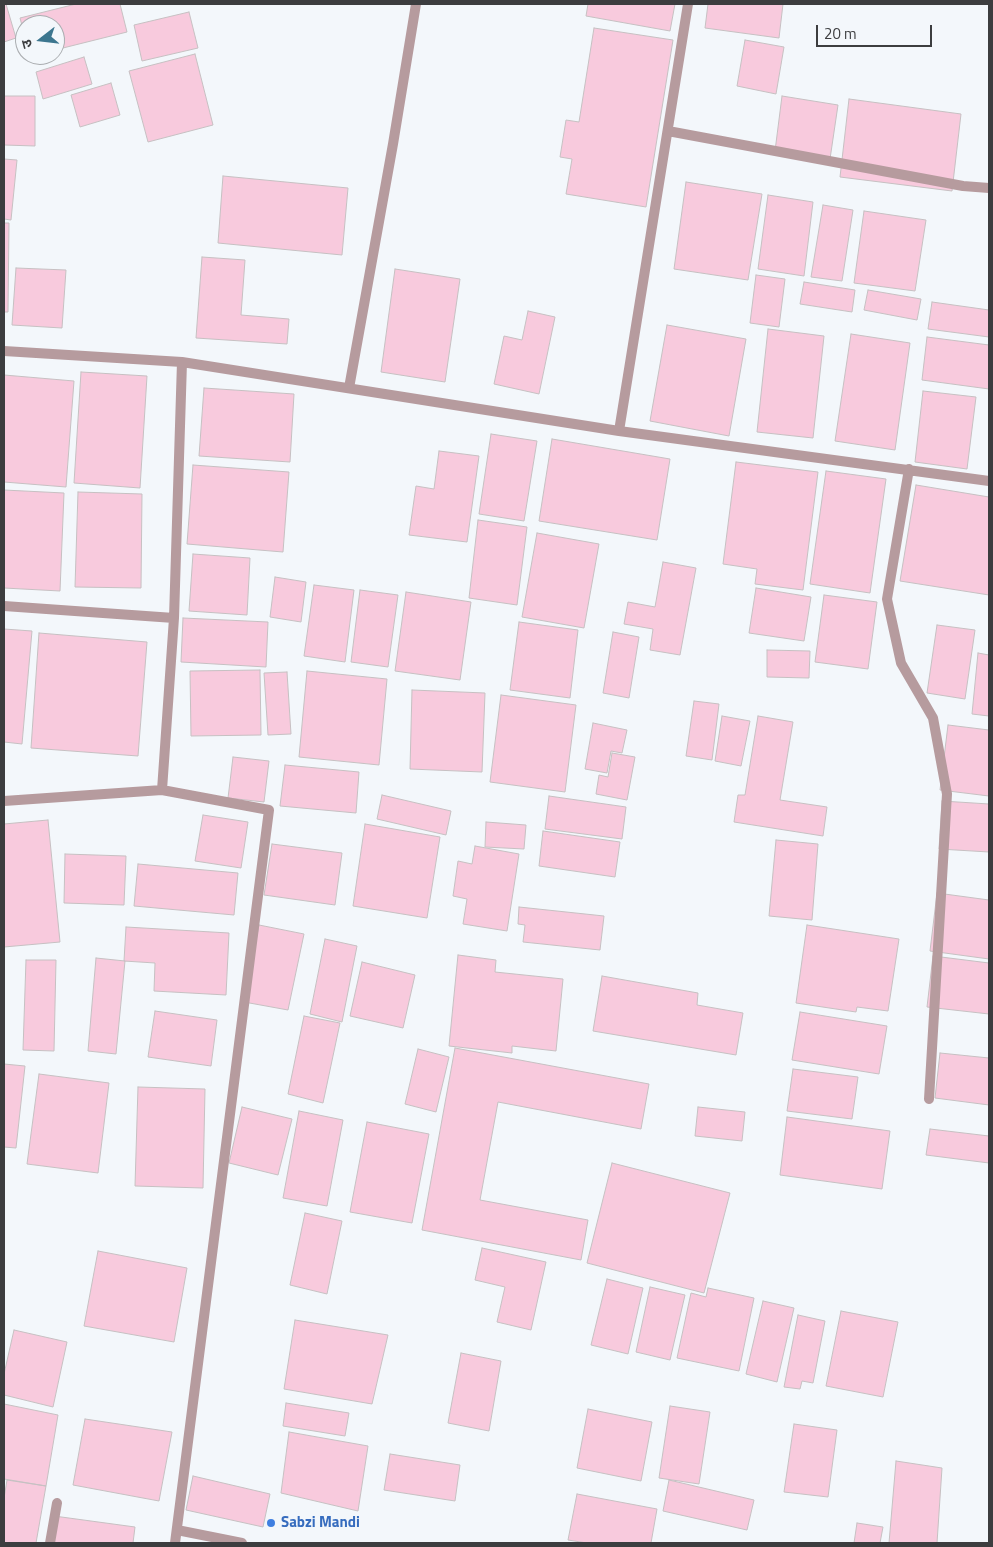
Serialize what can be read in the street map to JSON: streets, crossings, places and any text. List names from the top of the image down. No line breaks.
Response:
{"places":["Sabzi Mandi"],"scale_bar":"20 m","north":"left"}
